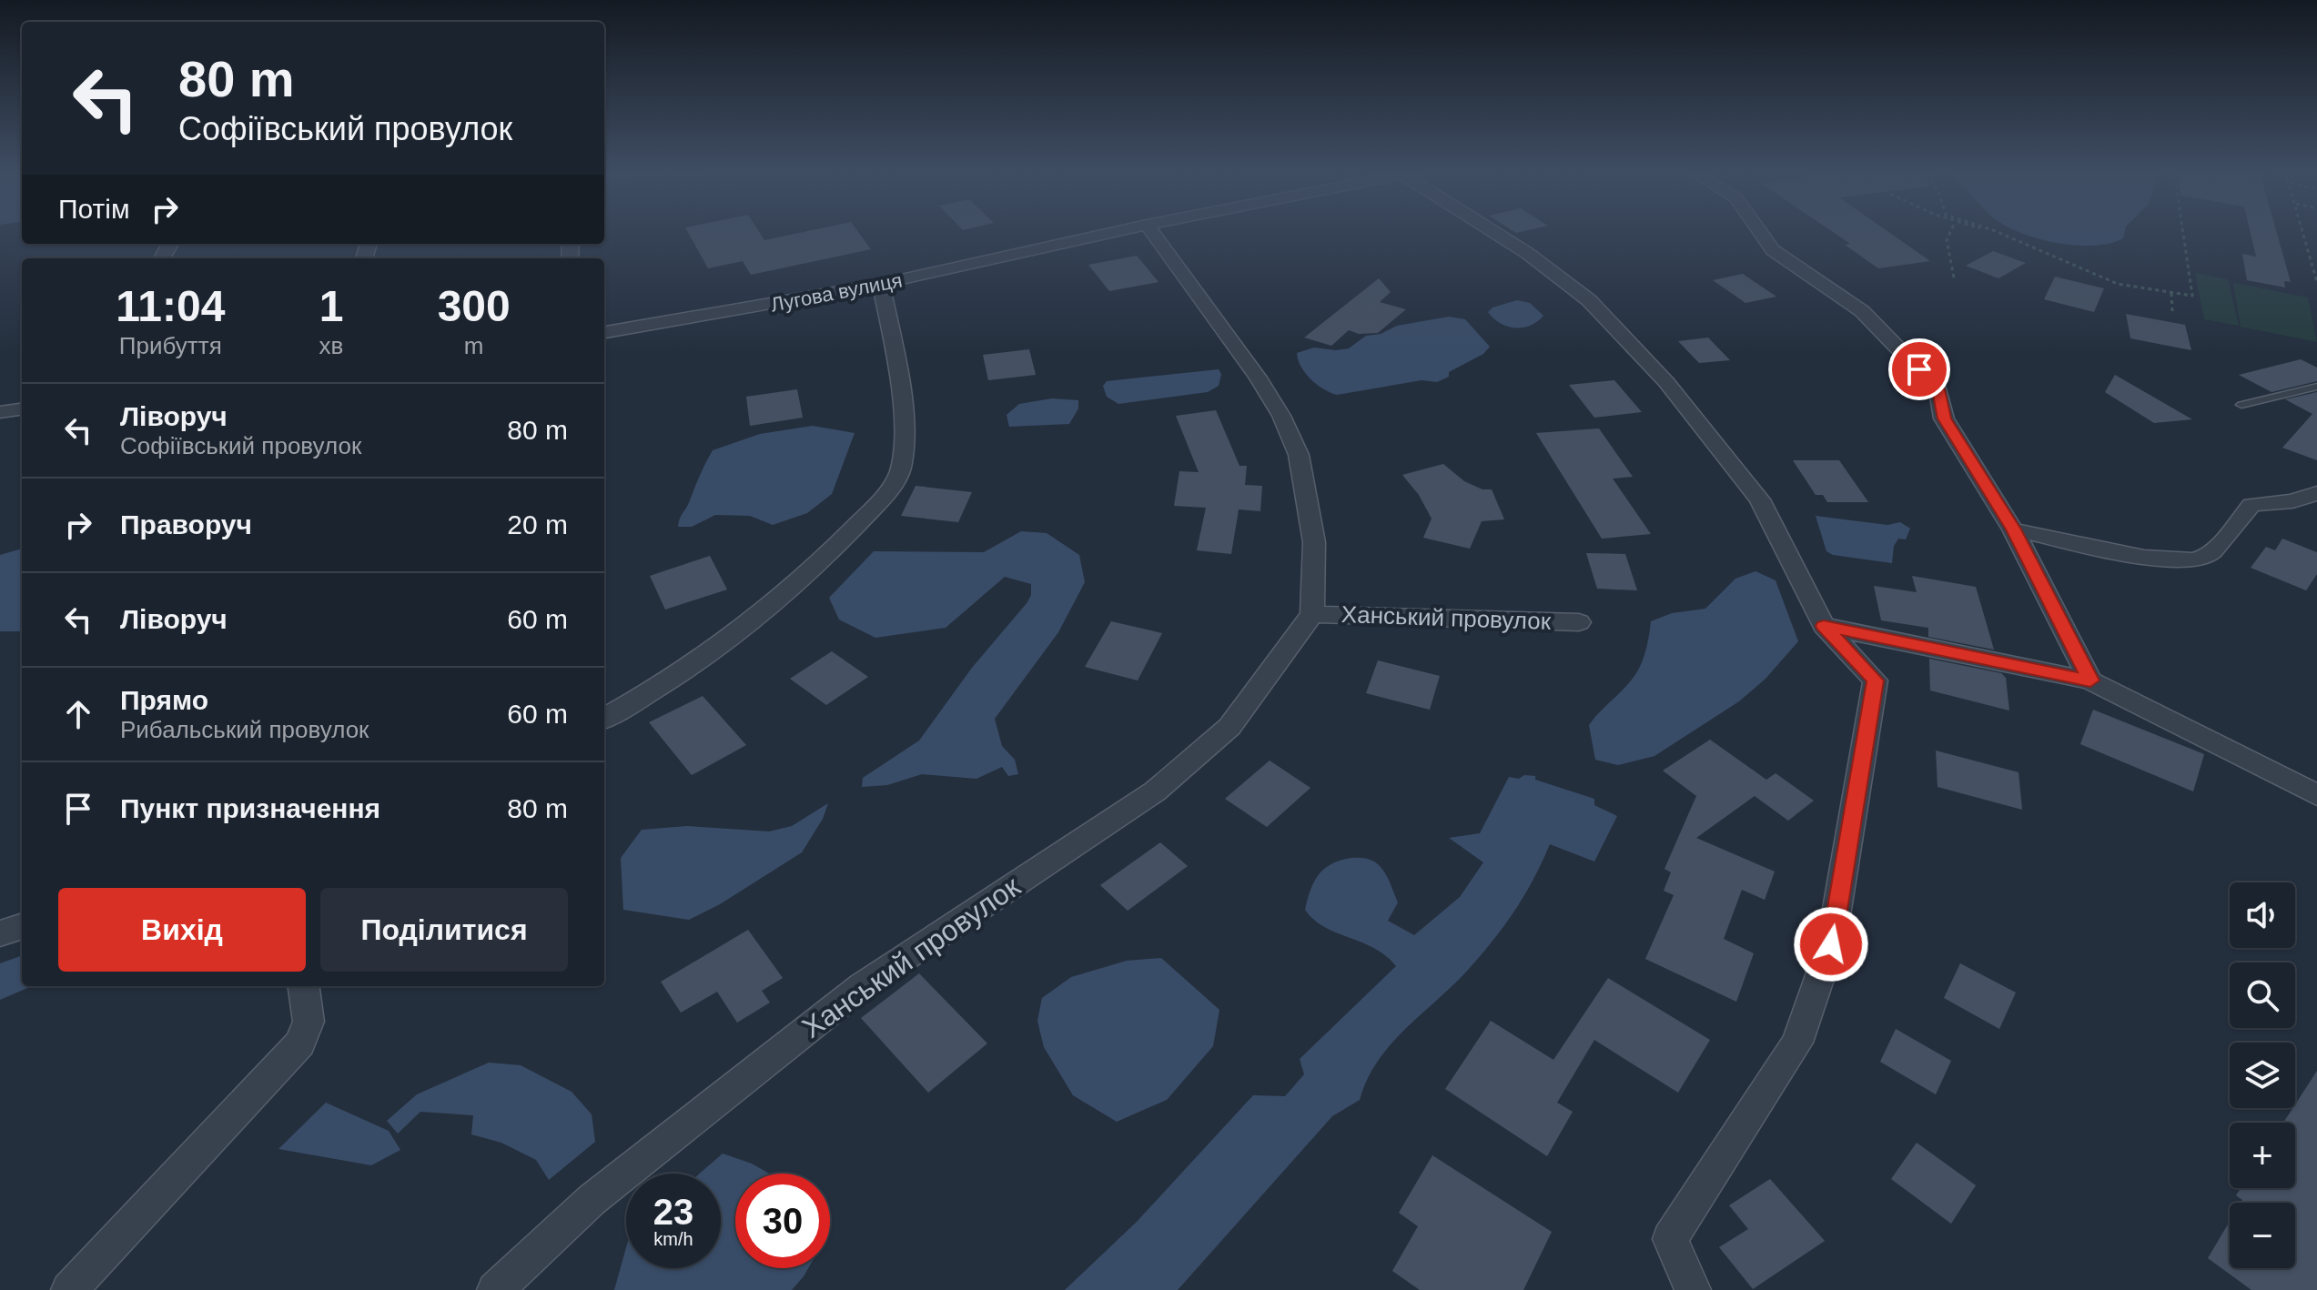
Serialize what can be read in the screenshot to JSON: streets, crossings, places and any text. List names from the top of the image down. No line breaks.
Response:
{"streets":{"street":["Лугова вулиця","Ханський провулок"]},"page":{"turn":["80 m","Софіївський провулок"],"then":"Потім","eta":["11:04","Прибуття","1","хв","300","m"],"list":[{"name":"Ліворуч","note":"Софіївський провулок","value":"80 m"},{"name":"Праворуч","value":"20 m"},{"name":"Ліворуч","value":"60 m"},{"name":"Прямо","note":"Рибальський провулок","value":"60 m"},{"name":"Пункт призначення","value":"80 m"}],"buttons":["Вихід","Поділитися"],"map_buttons":["+","−"],"speed":"23 km/h","limit":"30"}}
